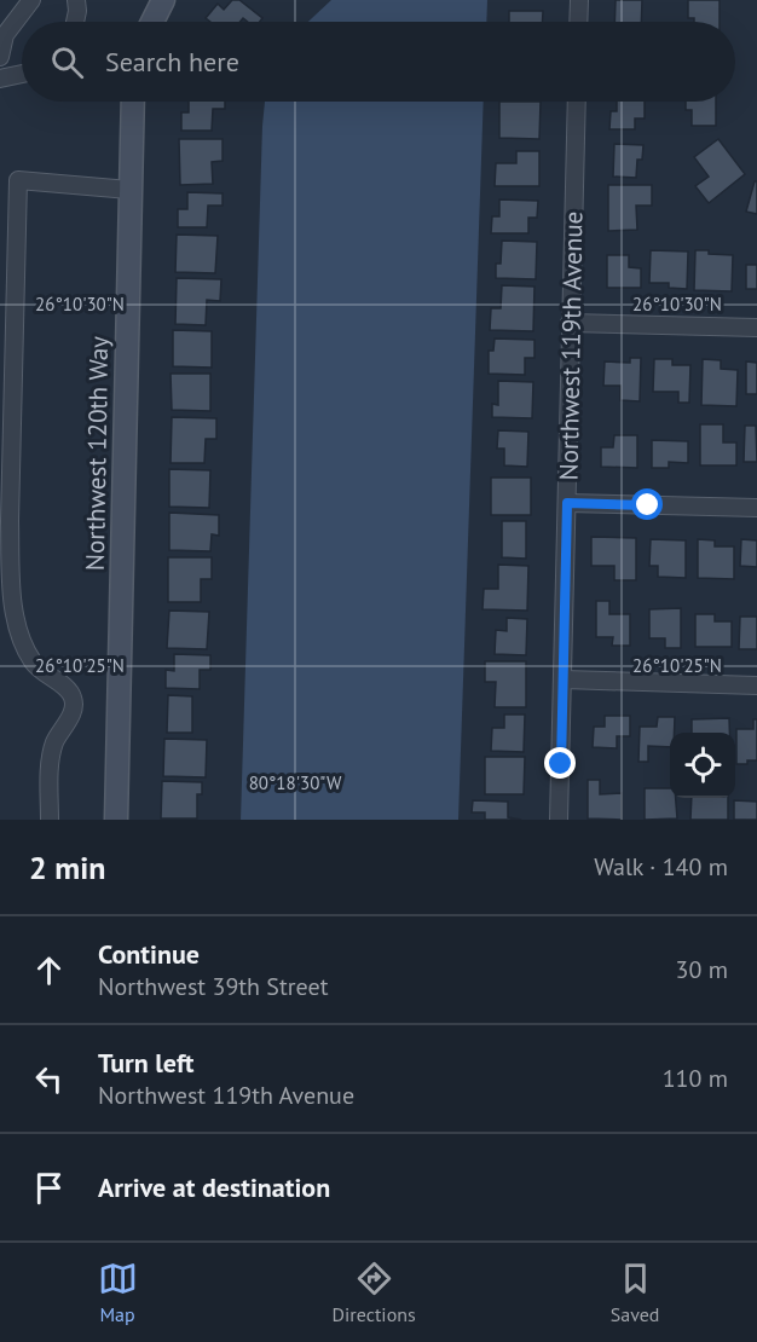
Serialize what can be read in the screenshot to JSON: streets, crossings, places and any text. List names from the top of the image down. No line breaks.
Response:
{"streets":{"street":["Northwest 119th Avenue","Northwest 120th Way"]},"page":{"search":"Search here","heading":["2 min","Walk · 140 m"],"list":[["Continue","Northwest 39th Street","30 m"],["Turn left","Northwest 119th Avenue","110 m"],"Arrive at destination"],"nav":["Map","Directions","Saved"]},"coordinates":["26°10'30\"N","26°10'25\"N","80°18'30\"W"]}
